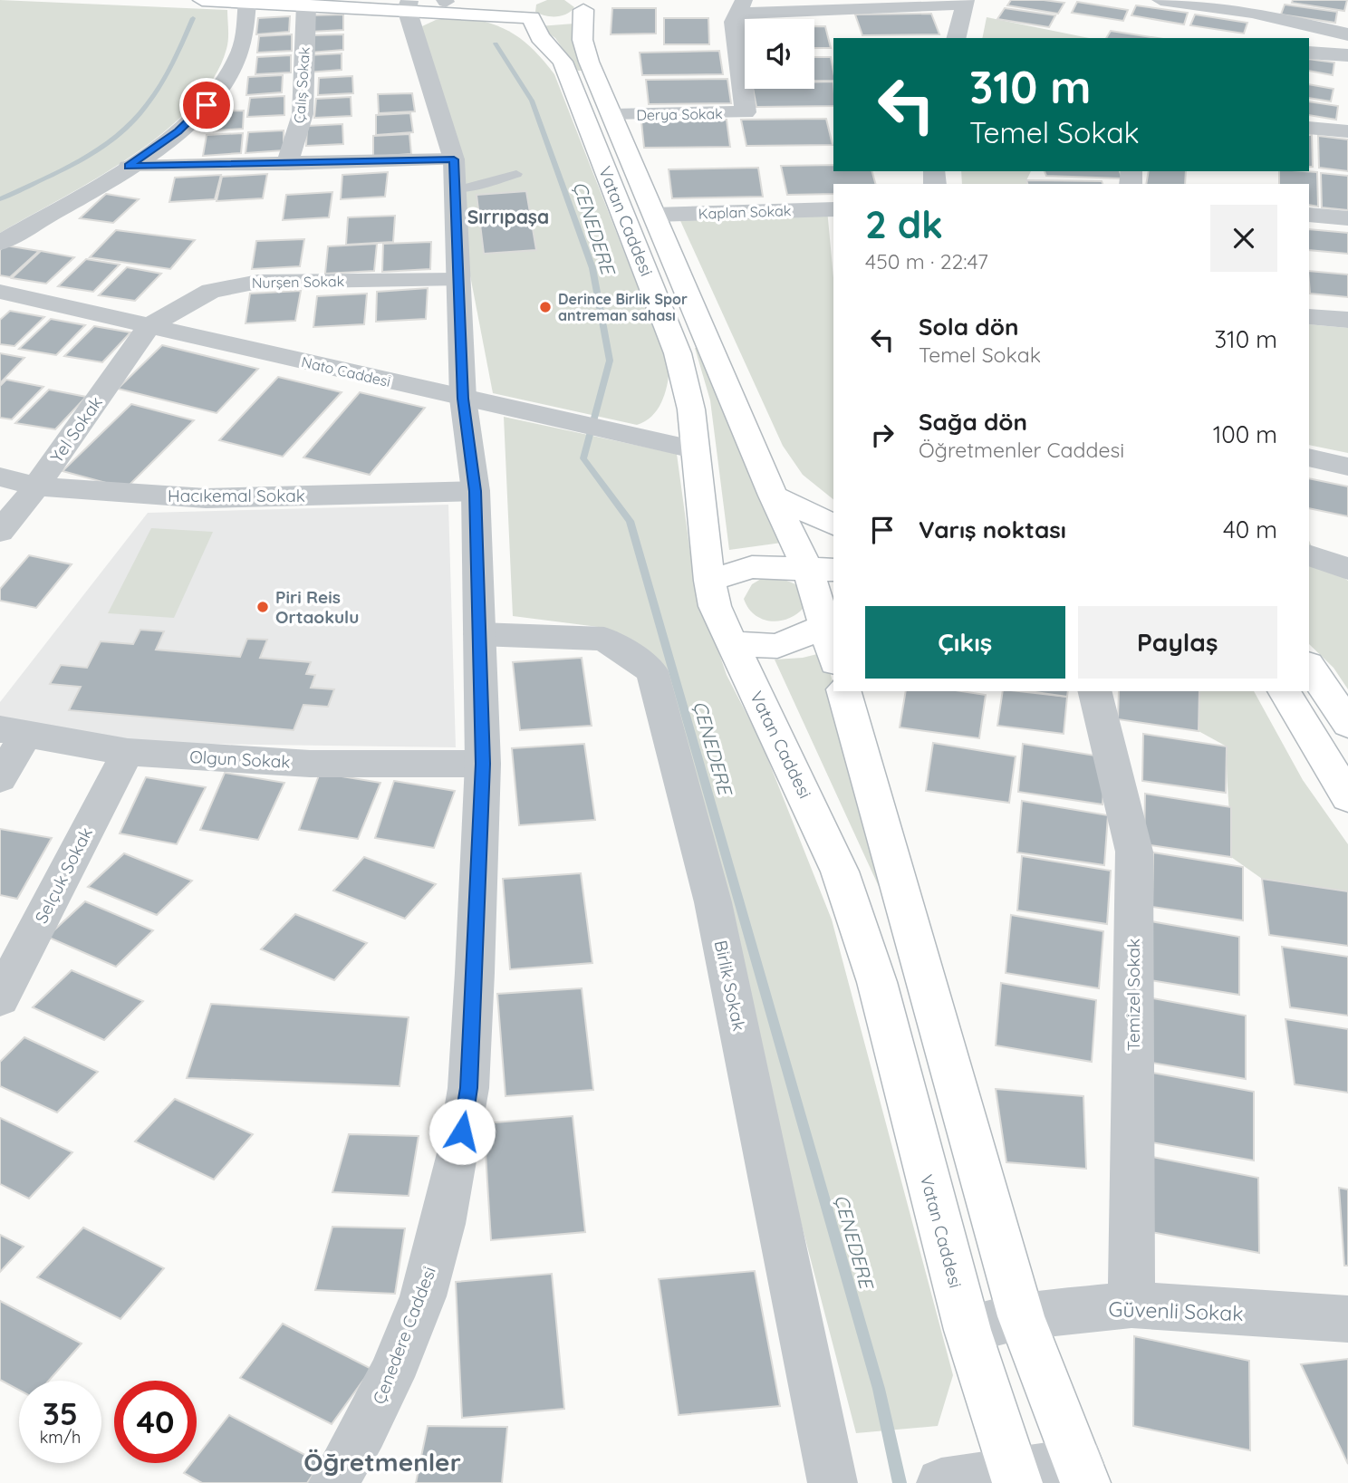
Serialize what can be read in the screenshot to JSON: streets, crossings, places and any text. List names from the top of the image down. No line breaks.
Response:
{"streets":{"main road":["Vatan Caddesi"],"street":["Çalış Sokak","Derya Sokak","Kaplan Sokak","Nurşen Sokak","Nato Caddesi","Yel Sokak","Hacıkemal Sokak","Olgun Sokak","Selçuk Sokak","Birlik Sokak","Temizel Sokak","Güvenli Sokak","Çenedere Caddesi"]},"crossings":[["Derya Sokak","Vatan Caddesi"],["Kaplan Sokak","Vatan Caddesi"],["Vatan Caddesi","Nato Caddesi"],["Vatan Caddesi","Güvenli Sokak"],["Nurşen Sokak","Nato Caddesi"],["Nurşen Sokak","Yel Sokak"],["Nurşen Sokak","Çenedere Caddesi"],["Nato Caddesi","Yel Sokak"],["Nato Caddesi","Çenedere Caddesi"],["Yel Sokak","Hacıkemal Sokak"],["Hacıkemal Sokak","Çenedere Caddesi"],["Olgun Sokak","Selçuk Sokak"],["Olgun Sokak","Çenedere Caddesi"],["Birlik Sokak","Çenedere Caddesi"],["Temizel Sokak","Güvenli Sokak"]],"districts":["Sırrıpaşa","Öğretmenler"],"water":["ÇENEDERE"],"places":["Derince Birlik Spor antreman sahası","Piri Reis Ortaokulu"],"page":{"turn":["310 m","Temel Sokak"],"heading":["2 dk","450 m · 22:47"],"list":[{"name":"Sola dön","note":"Temel Sokak","value":"310 m"},{"name":"Sağa dön","note":"Öğretmenler Caddesi","value":"100 m"},{"name":"Varış noktası","value":"40 m"}],"buttons":["Çıkış","Paylaş"],"speed":"35 km/h","limit":"40"}}
